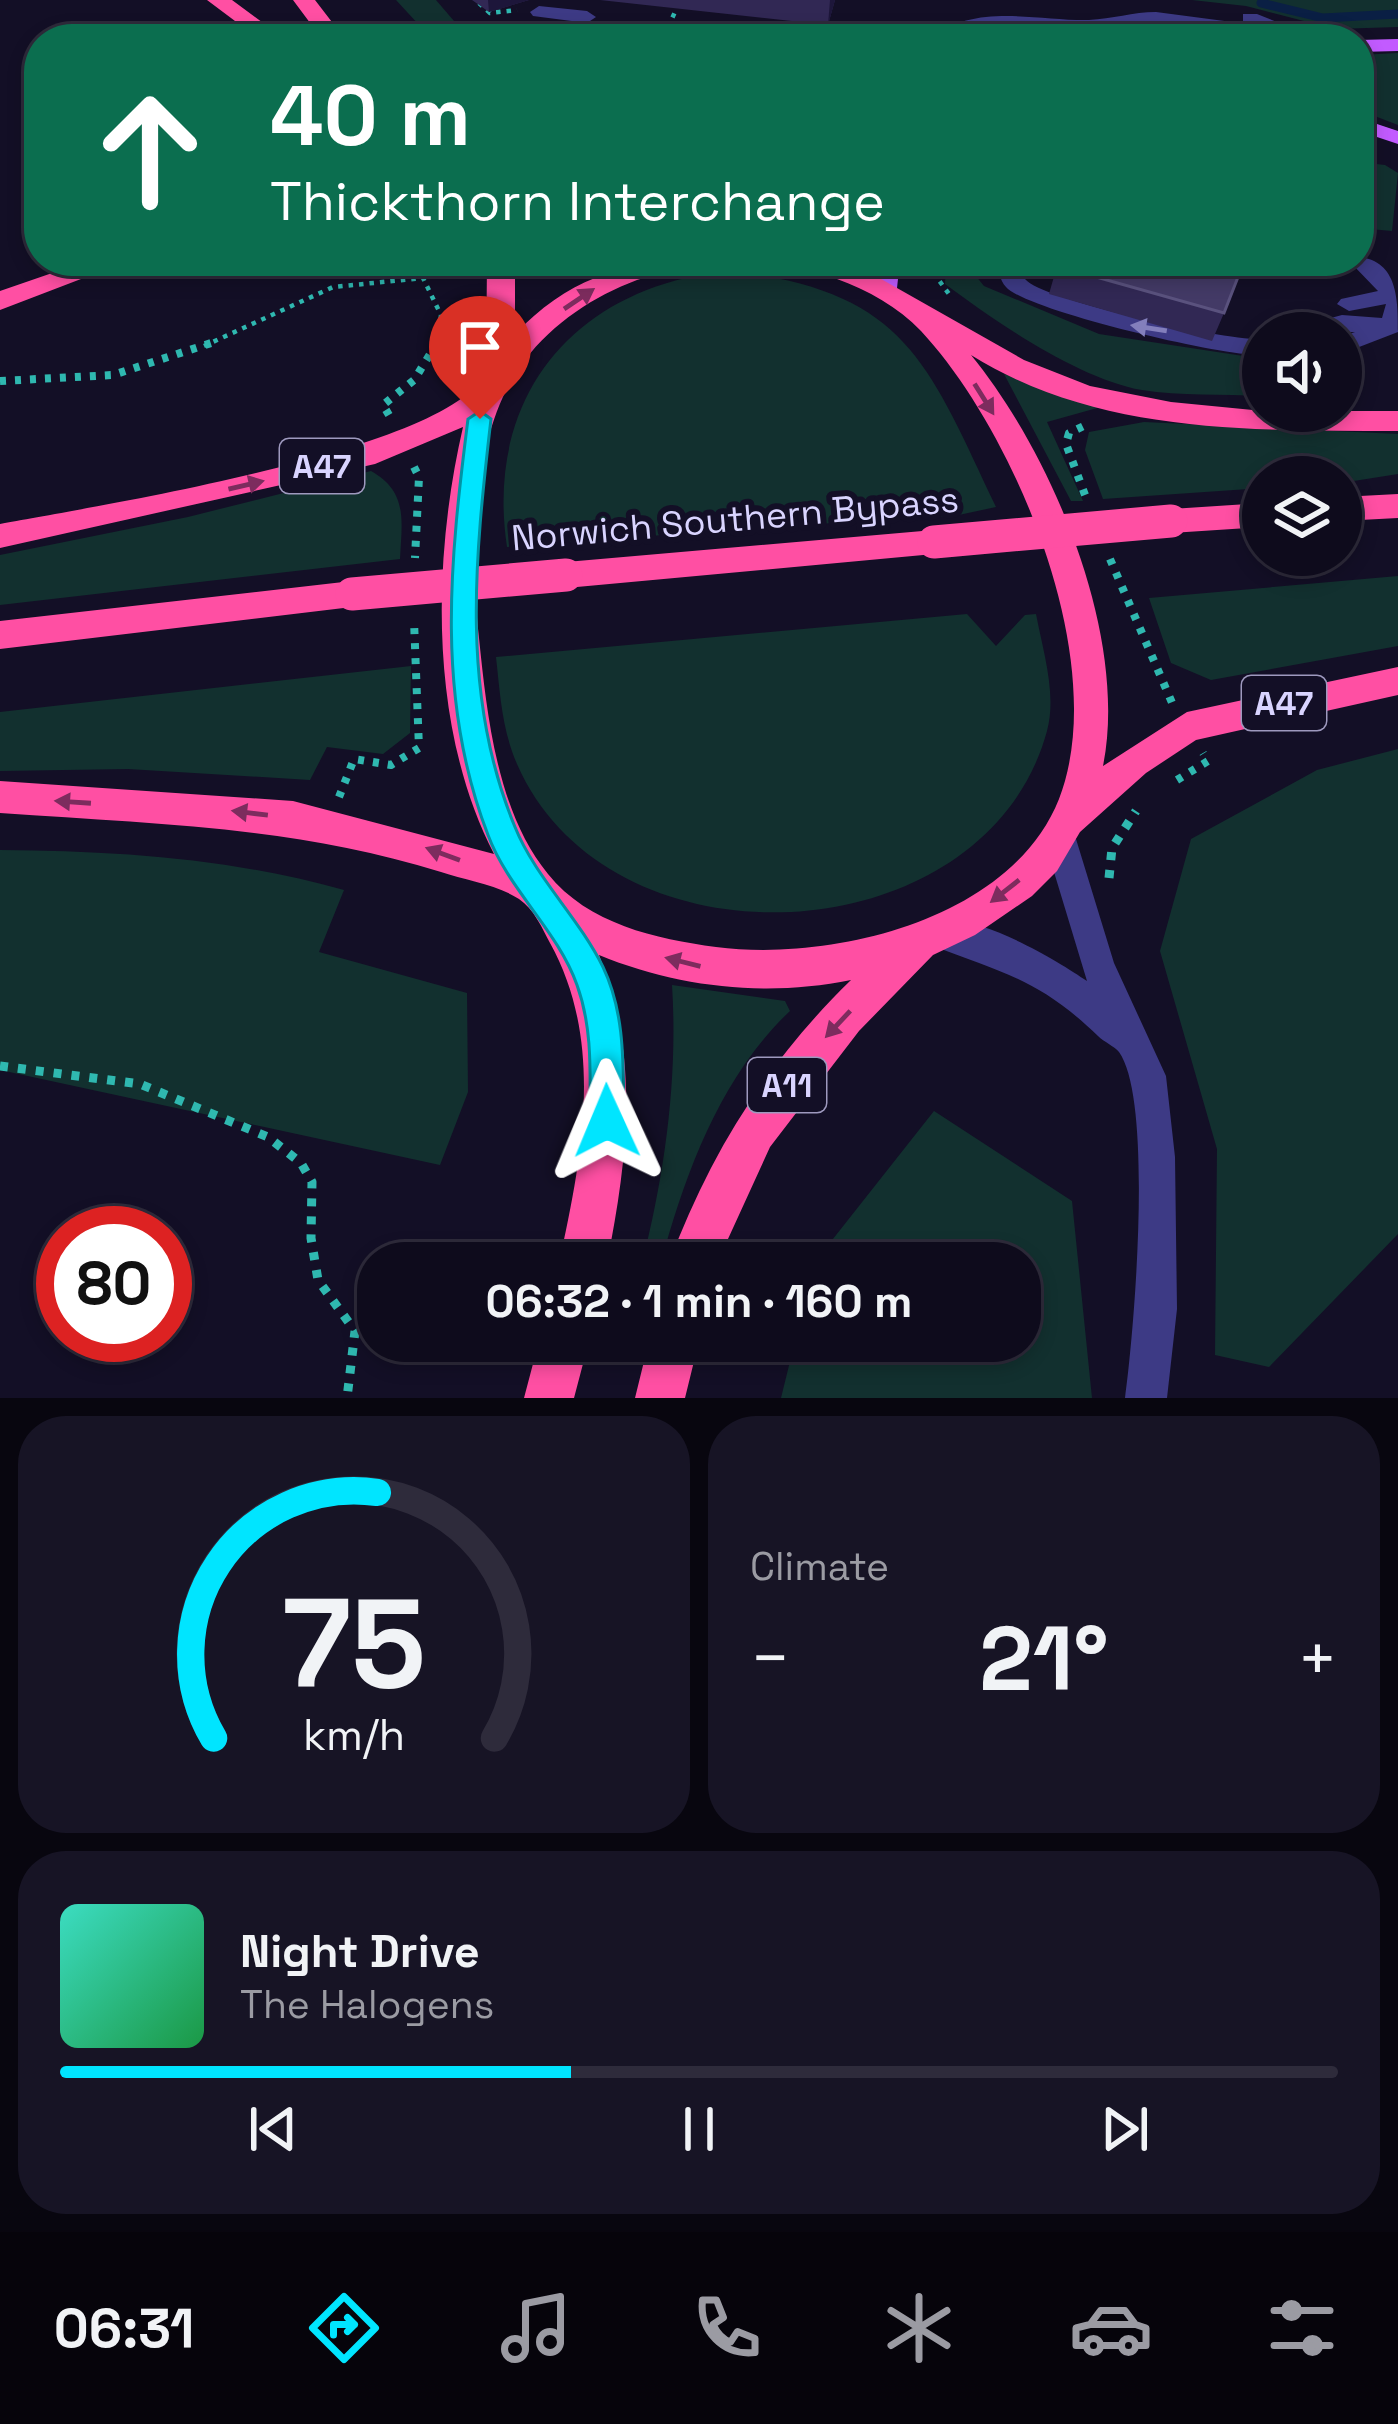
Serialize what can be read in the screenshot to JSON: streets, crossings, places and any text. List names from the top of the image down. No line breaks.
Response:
{"streets":{"highway":["A47","Norwich Southern Bypass","A11"]},"page":{"turn":["40 m","Thickthorn Interchange"],"limit":"80","trip":"06:32 · 1 min · 160 m","tile":"Climate","heat":["−","21°","+"],"song":["Night Drive","The Halogens"],"tabs":"06:31","gauge":["75","km/h"]}}
